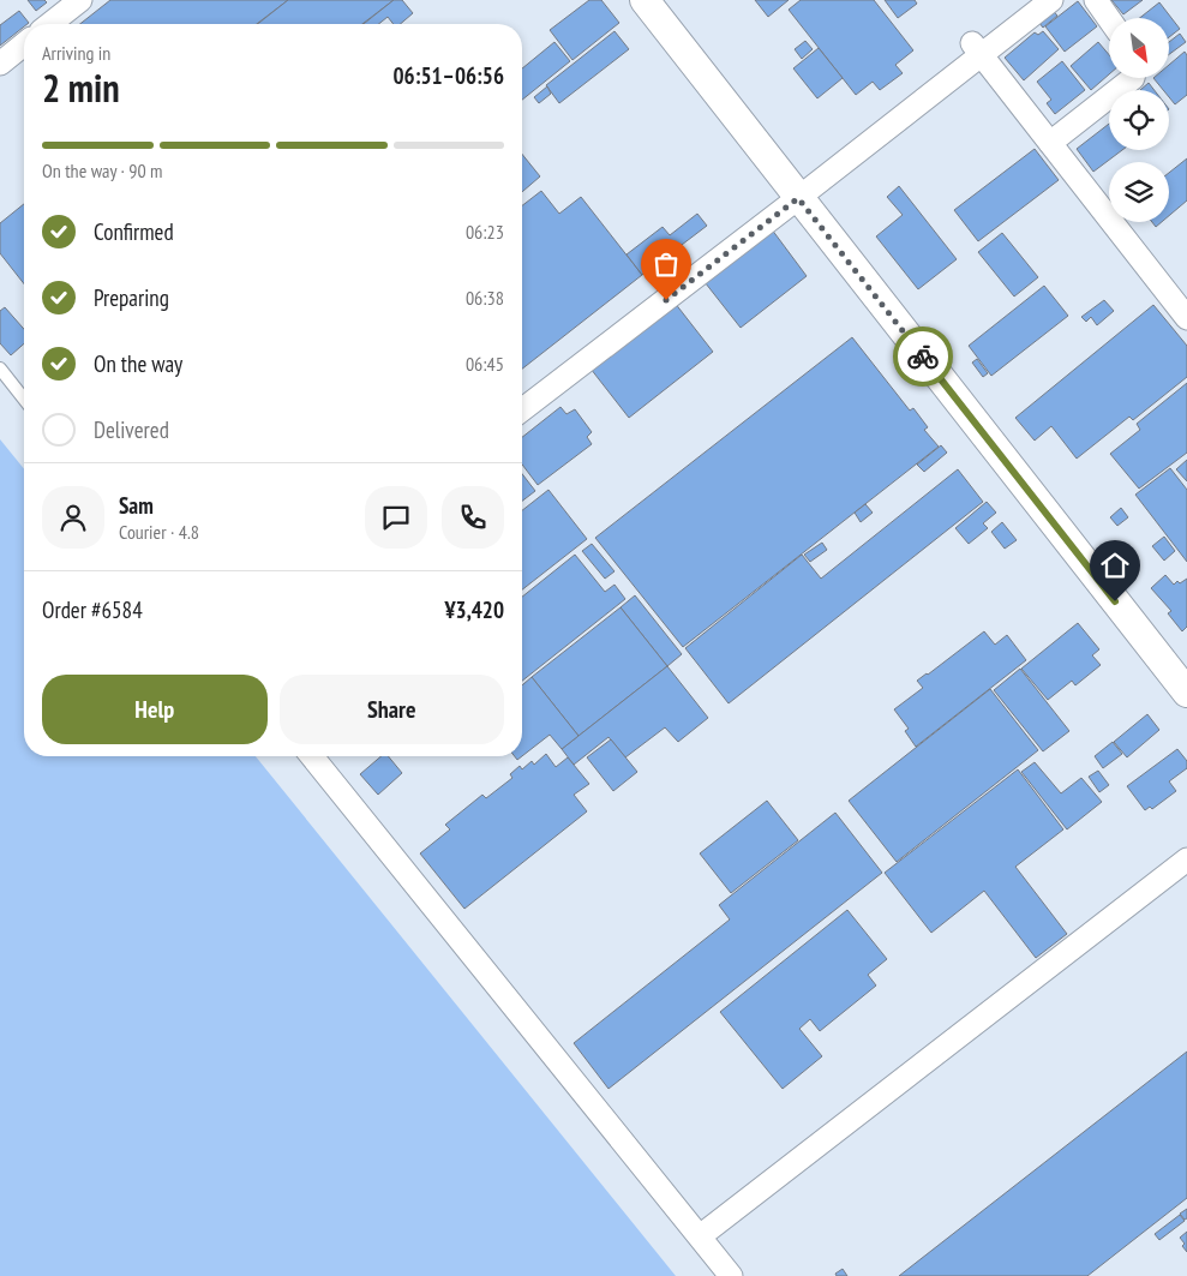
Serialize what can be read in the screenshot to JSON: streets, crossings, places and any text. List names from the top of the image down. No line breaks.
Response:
{"north":"bottom right","page":{"heading":["2 min","Arriving in","06:51–06:56"],"panel":["Sam","Courier · 4.8","Order #6584","¥3,420"],"bar":"On the way · 90 m","list":[["Confirmed","06:23"],["Preparing","06:38"],["On the way","06:45"],"Delivered"],"buttons":["Help","Share"]}}
